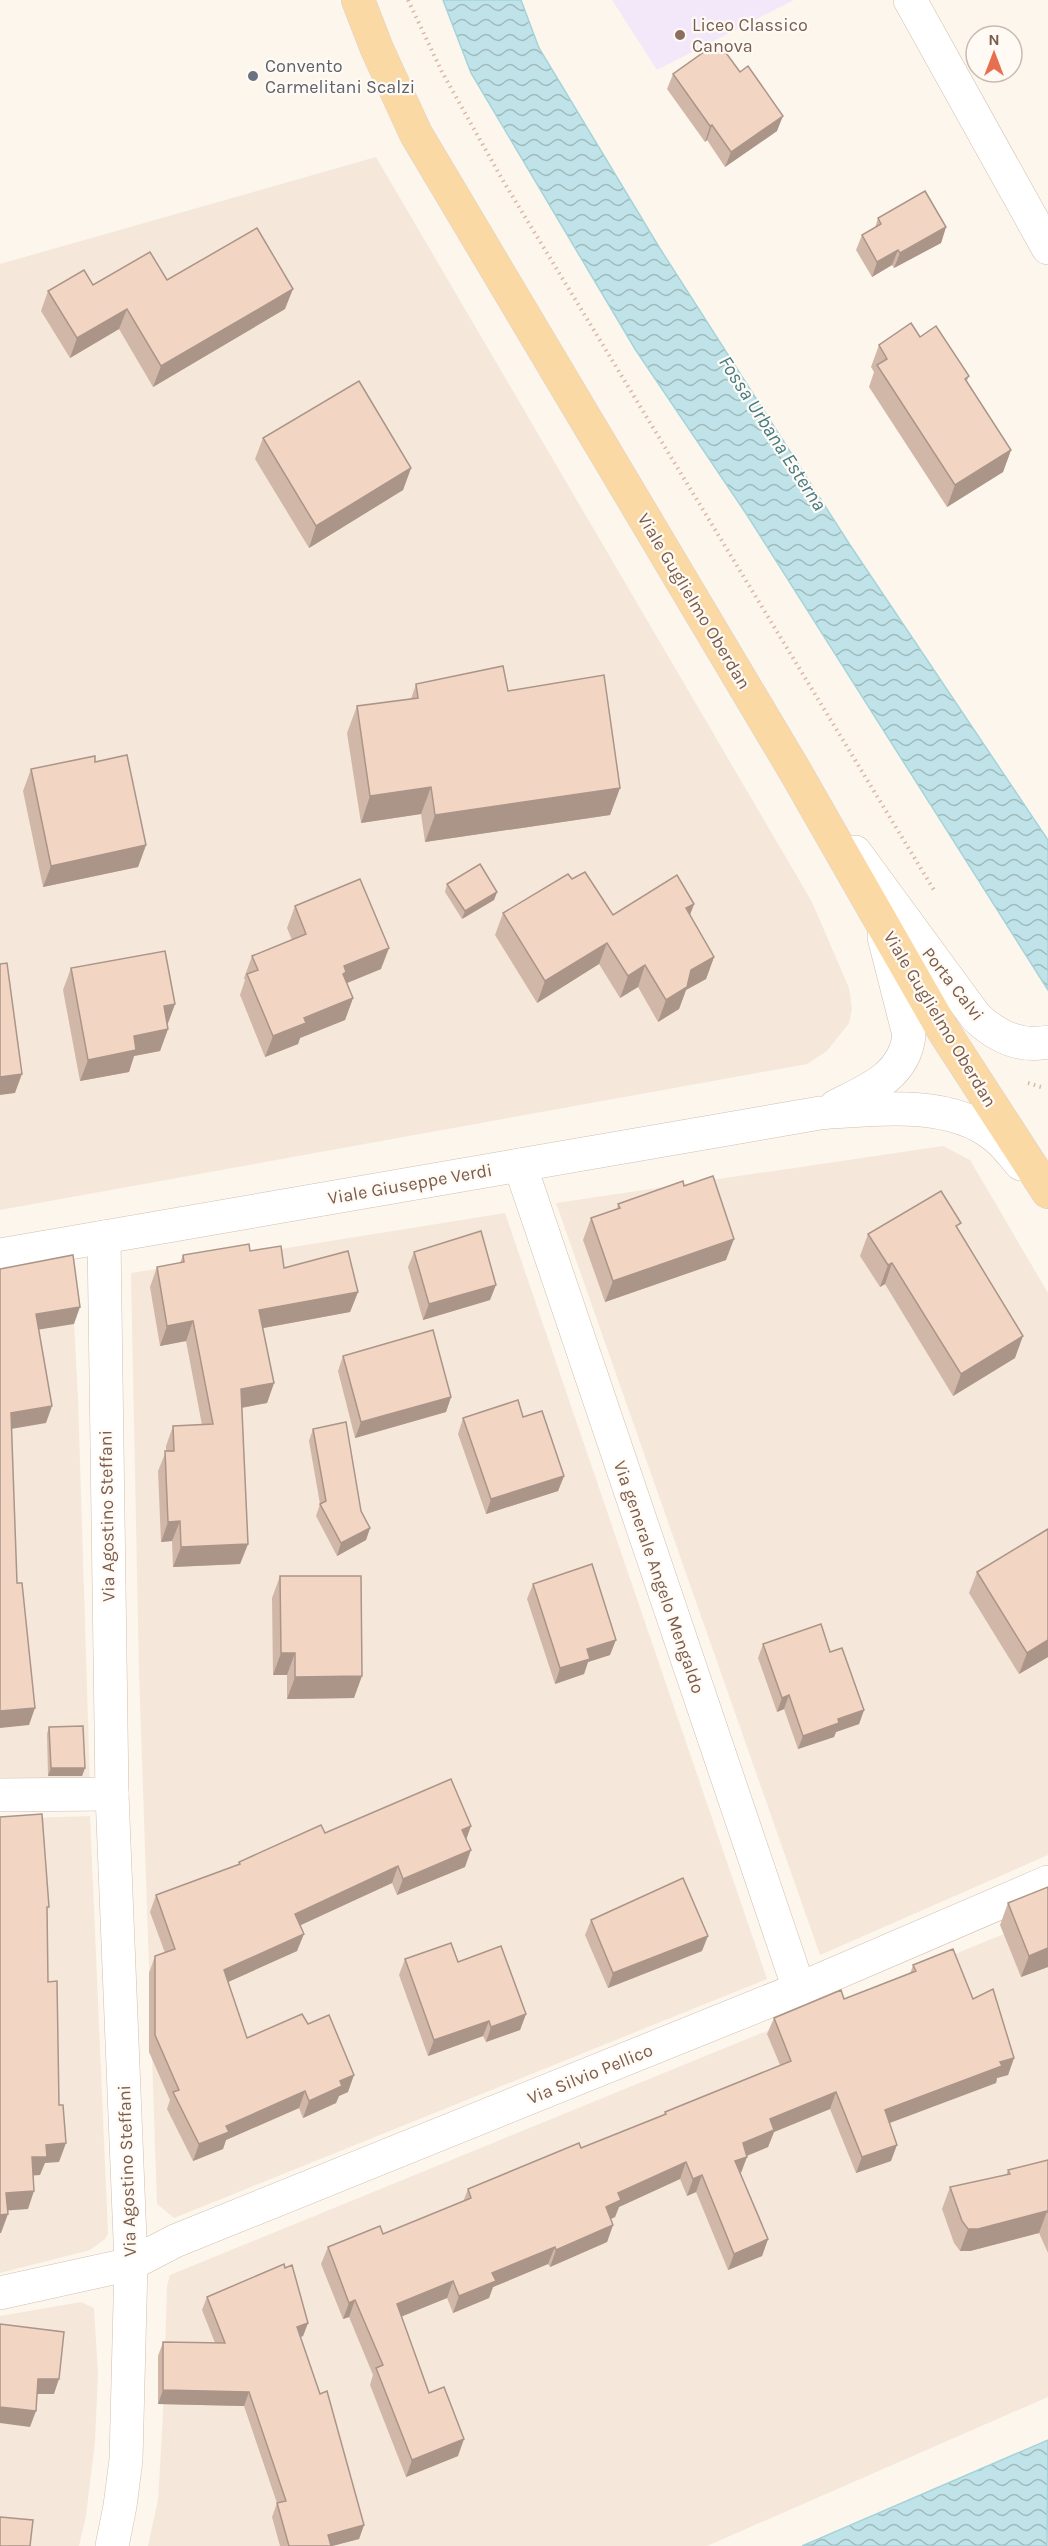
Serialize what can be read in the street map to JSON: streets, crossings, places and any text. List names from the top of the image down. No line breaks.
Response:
{"streets":{"main road":["Viale Guglielmo Oberdan"],"street":["Porta Calvi","Viale Giuseppe Verdi","Via Agostino Steffani","Via generale Angelo Mengaldo","Via Silvio Pellico"]},"crossings":[["Viale Guglielmo Oberdan","Porta Calvi"],["Viale Guglielmo Oberdan","Viale Giuseppe Verdi"],["Viale Giuseppe Verdi","Via Agostino Steffani"],["Viale Giuseppe Verdi","Via generale Angelo Mengaldo"],["Via Agostino Steffani","Via Silvio Pellico"],["Via generale Angelo Mengaldo","Via Silvio Pellico"]],"water":["Fossa Urbana Esterna"],"places":["Liceo Classico Canova","Convento Carmelitani Scalzi"],"north":"top"}
